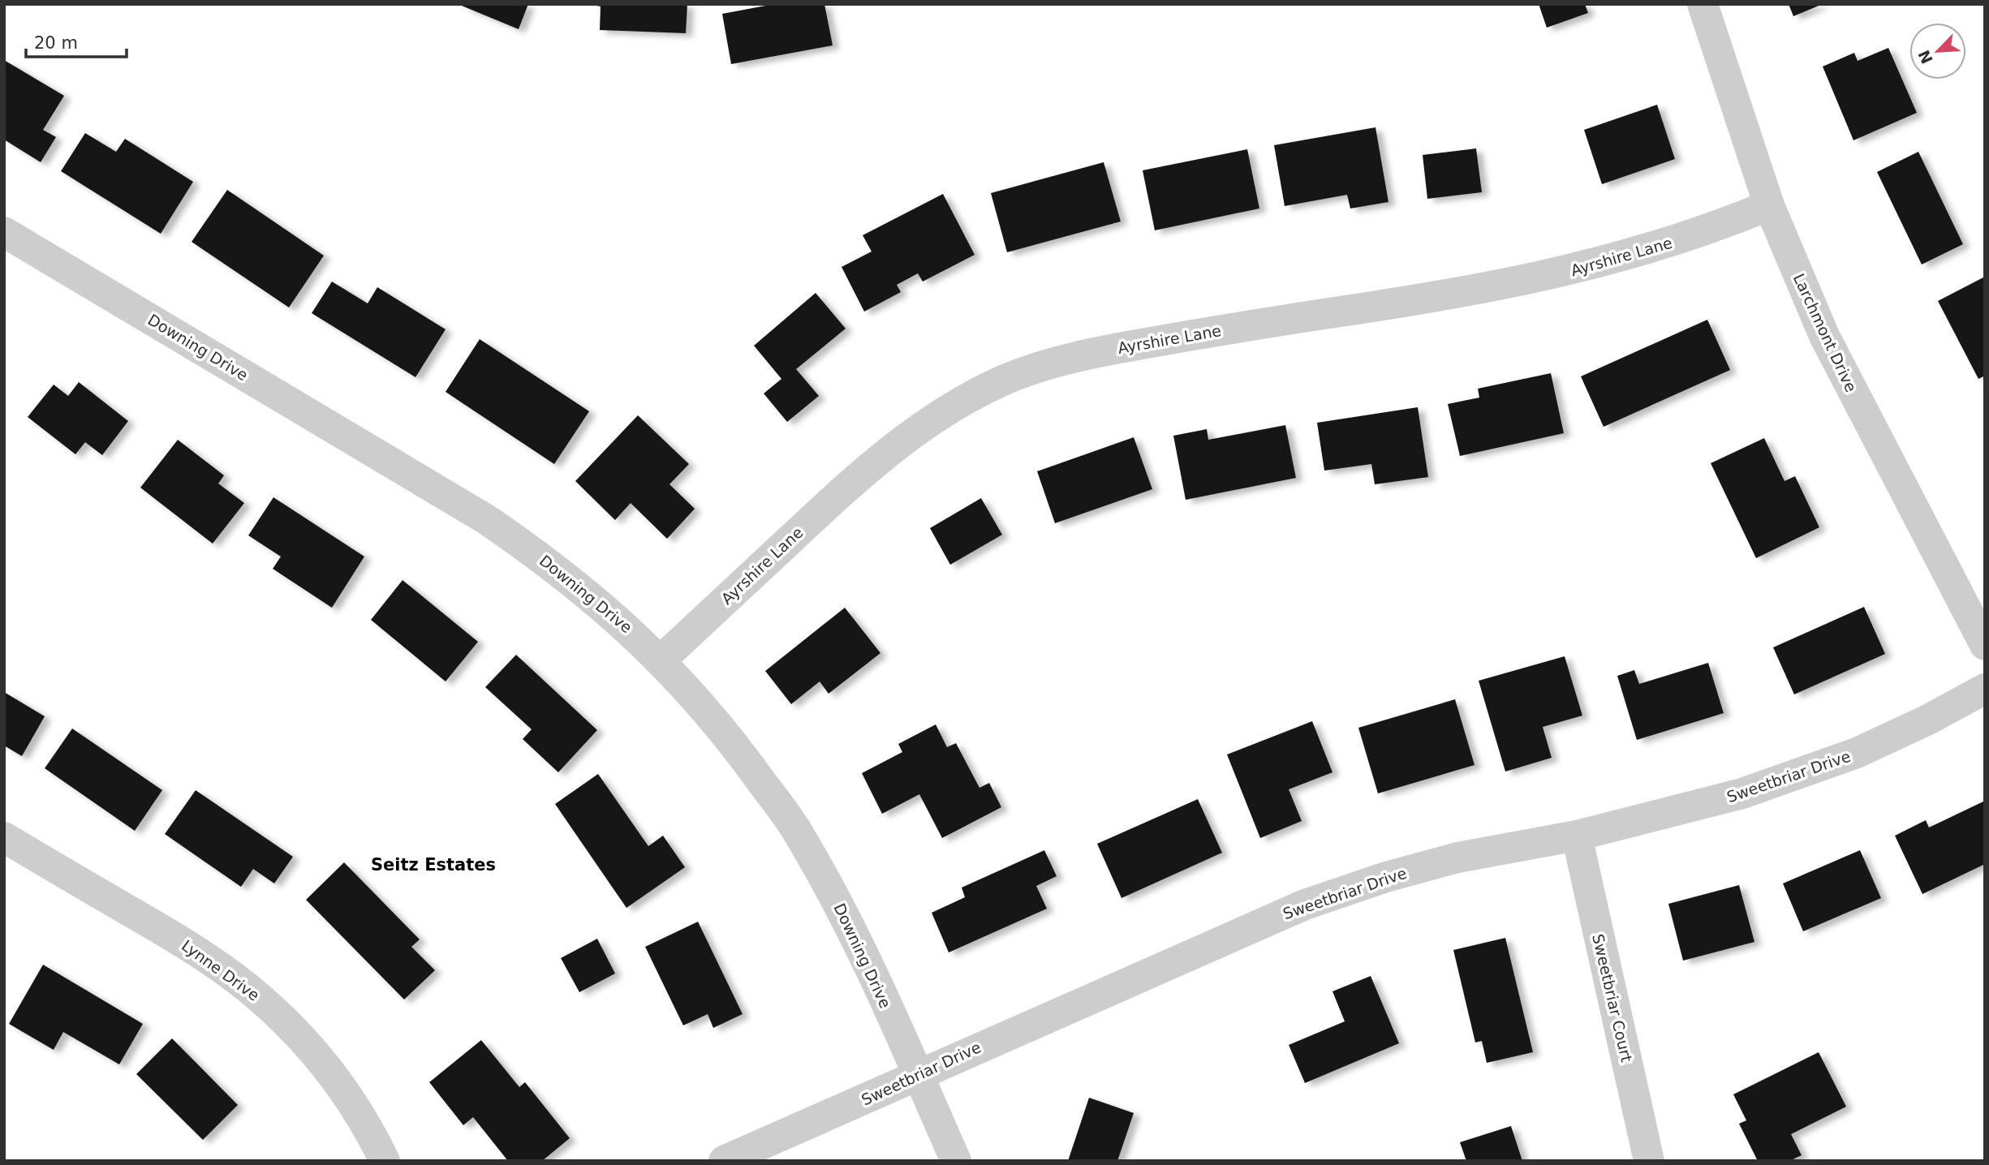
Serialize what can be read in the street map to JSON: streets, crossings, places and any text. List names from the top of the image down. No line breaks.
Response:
{"streets":{"street":["Ayrshire Lane","Larchmont Drive","Downing Drive","Sweetbriar Drive","Lynne Drive","Sweetbriar Court"]},"crossings":[["Ayrshire Lane","Larchmont Drive"],["Ayrshire Lane","Downing Drive"],["Downing Drive","Sweetbriar Drive"],["Sweetbriar Drive","Sweetbriar Court"]],"districts":["Seitz Estates"],"scale_bar":"20 m","north":"bottom left"}
